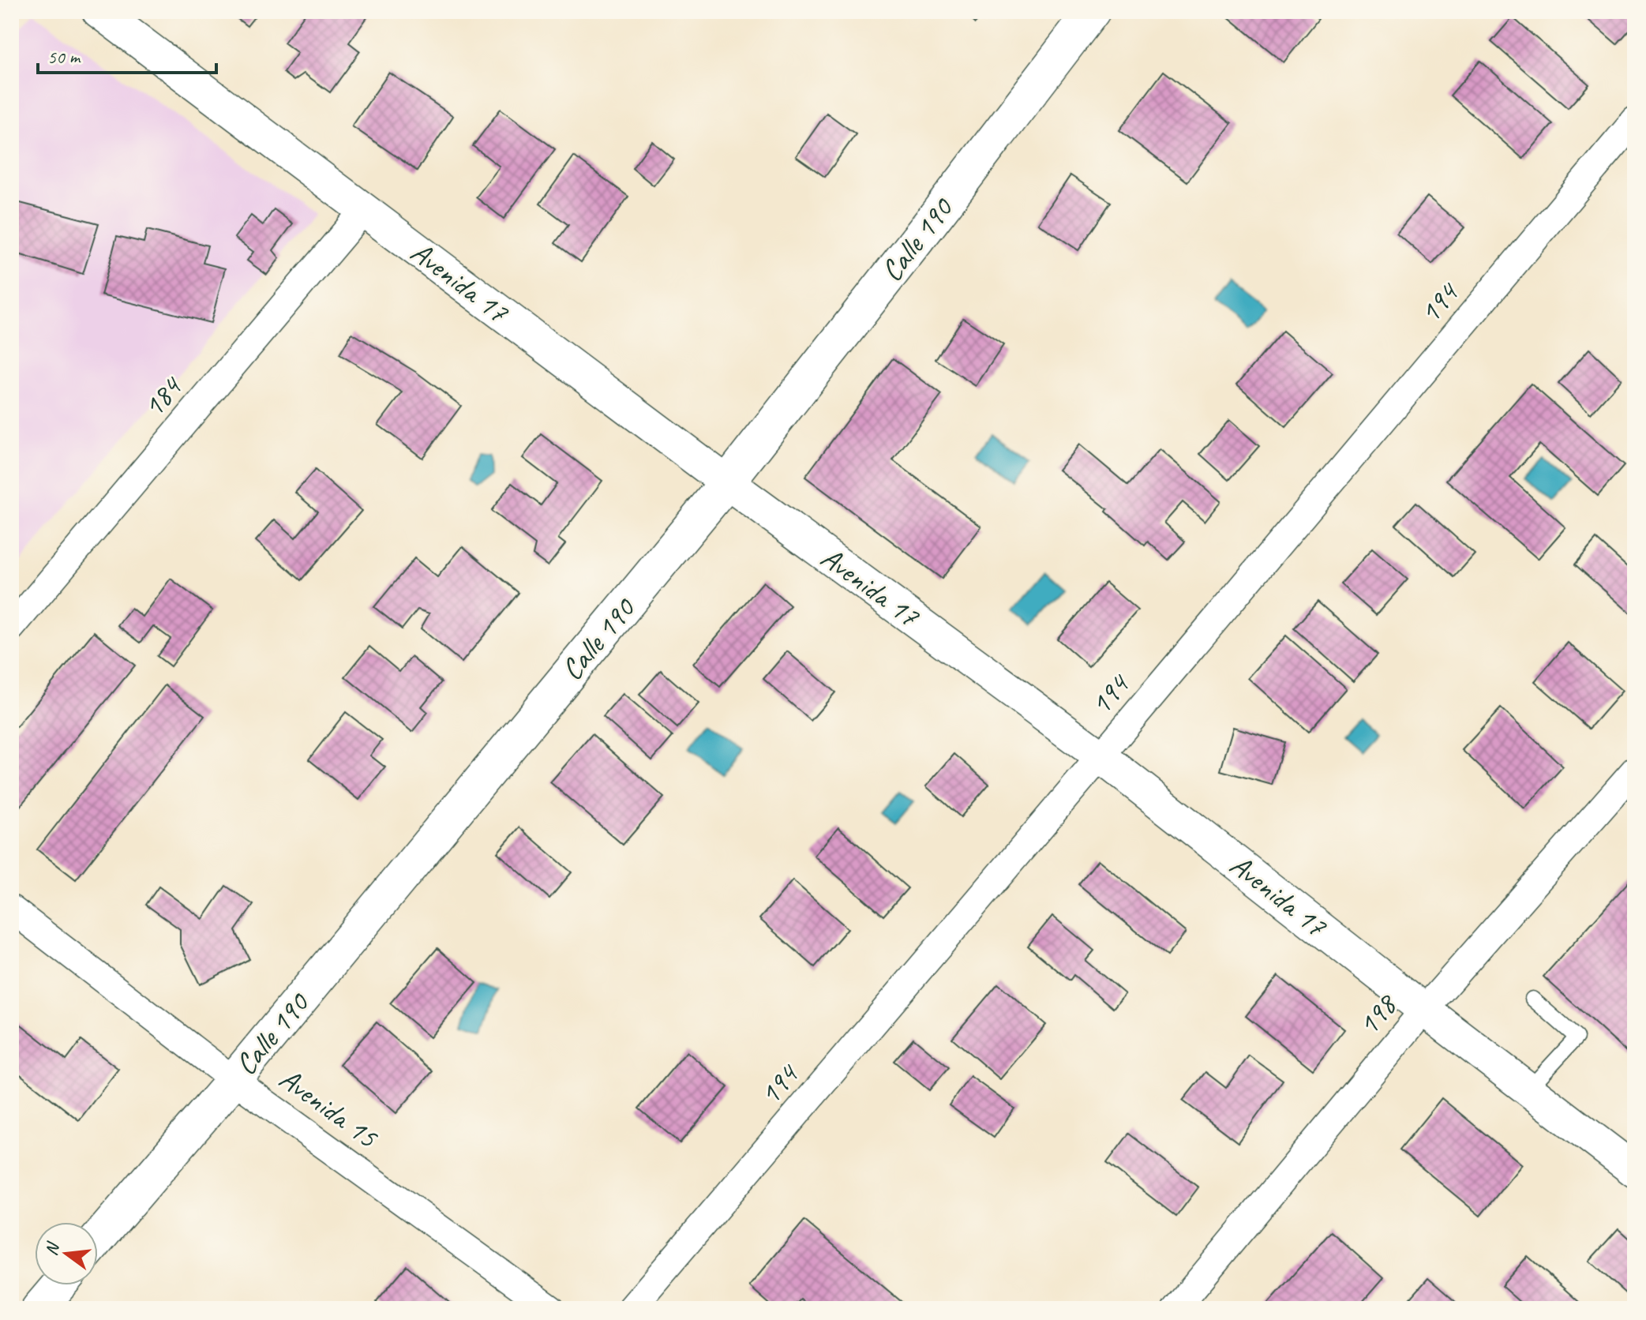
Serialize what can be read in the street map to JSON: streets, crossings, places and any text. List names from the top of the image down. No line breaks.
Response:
{"streets":{"main road":["Calle 190"],"street":["Avenida 17","194","184","198","Avenida 15"]},"crossings":[["Calle 190","Avenida 17"],["Calle 190","Avenida 15"],["Avenida 17","194"],["Avenida 17","184"],["Avenida 17","198"]],"scale_bar":"50 m","north":"left"}
